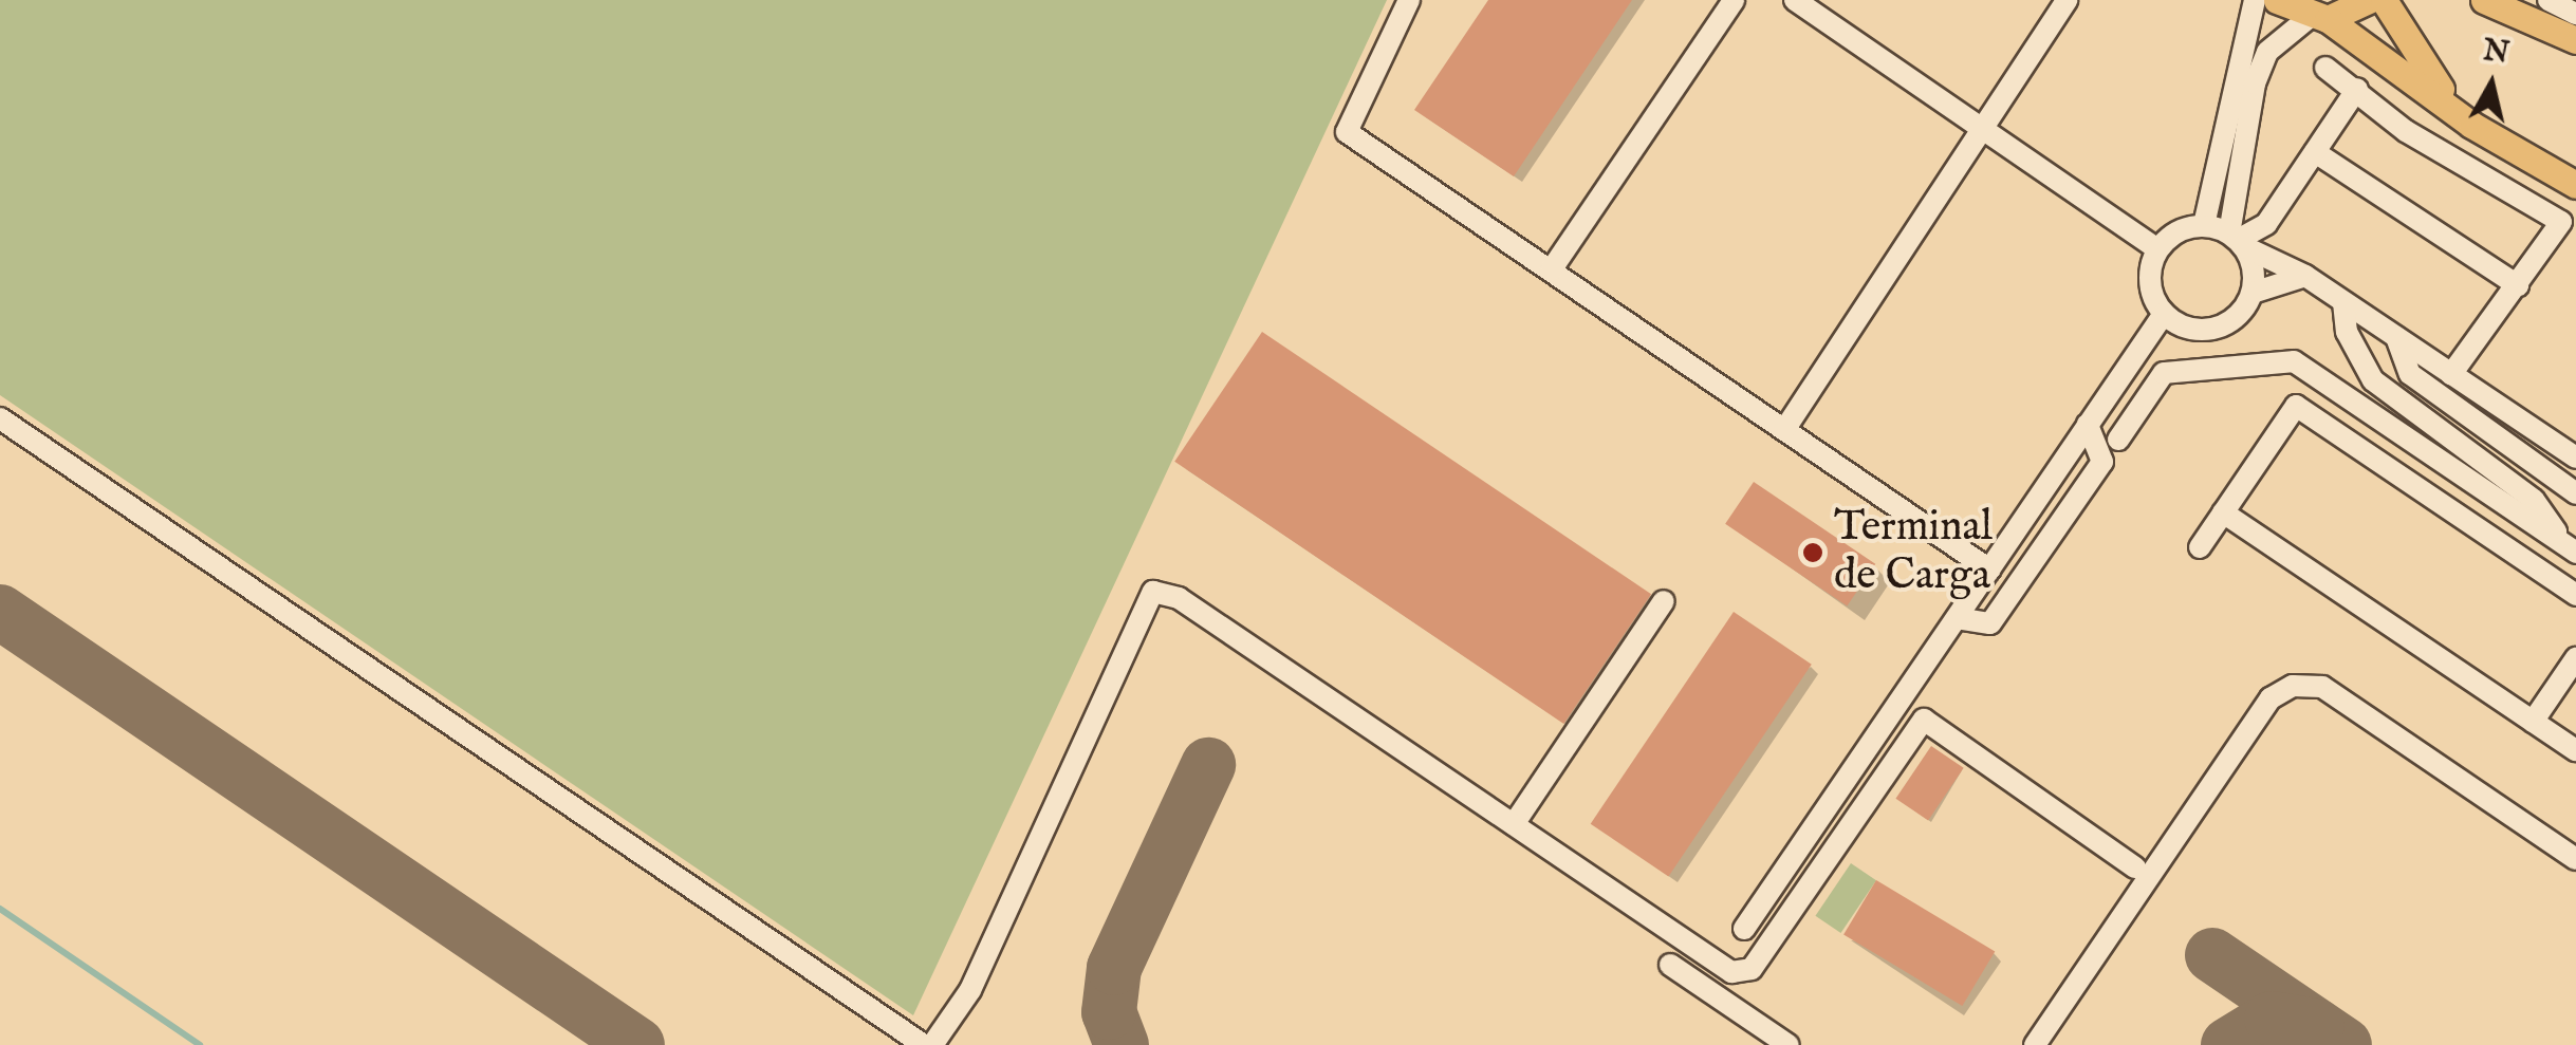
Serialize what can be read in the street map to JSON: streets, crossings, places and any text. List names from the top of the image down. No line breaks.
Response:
{"places":["Terminal de Carga"],"north":"top"}
